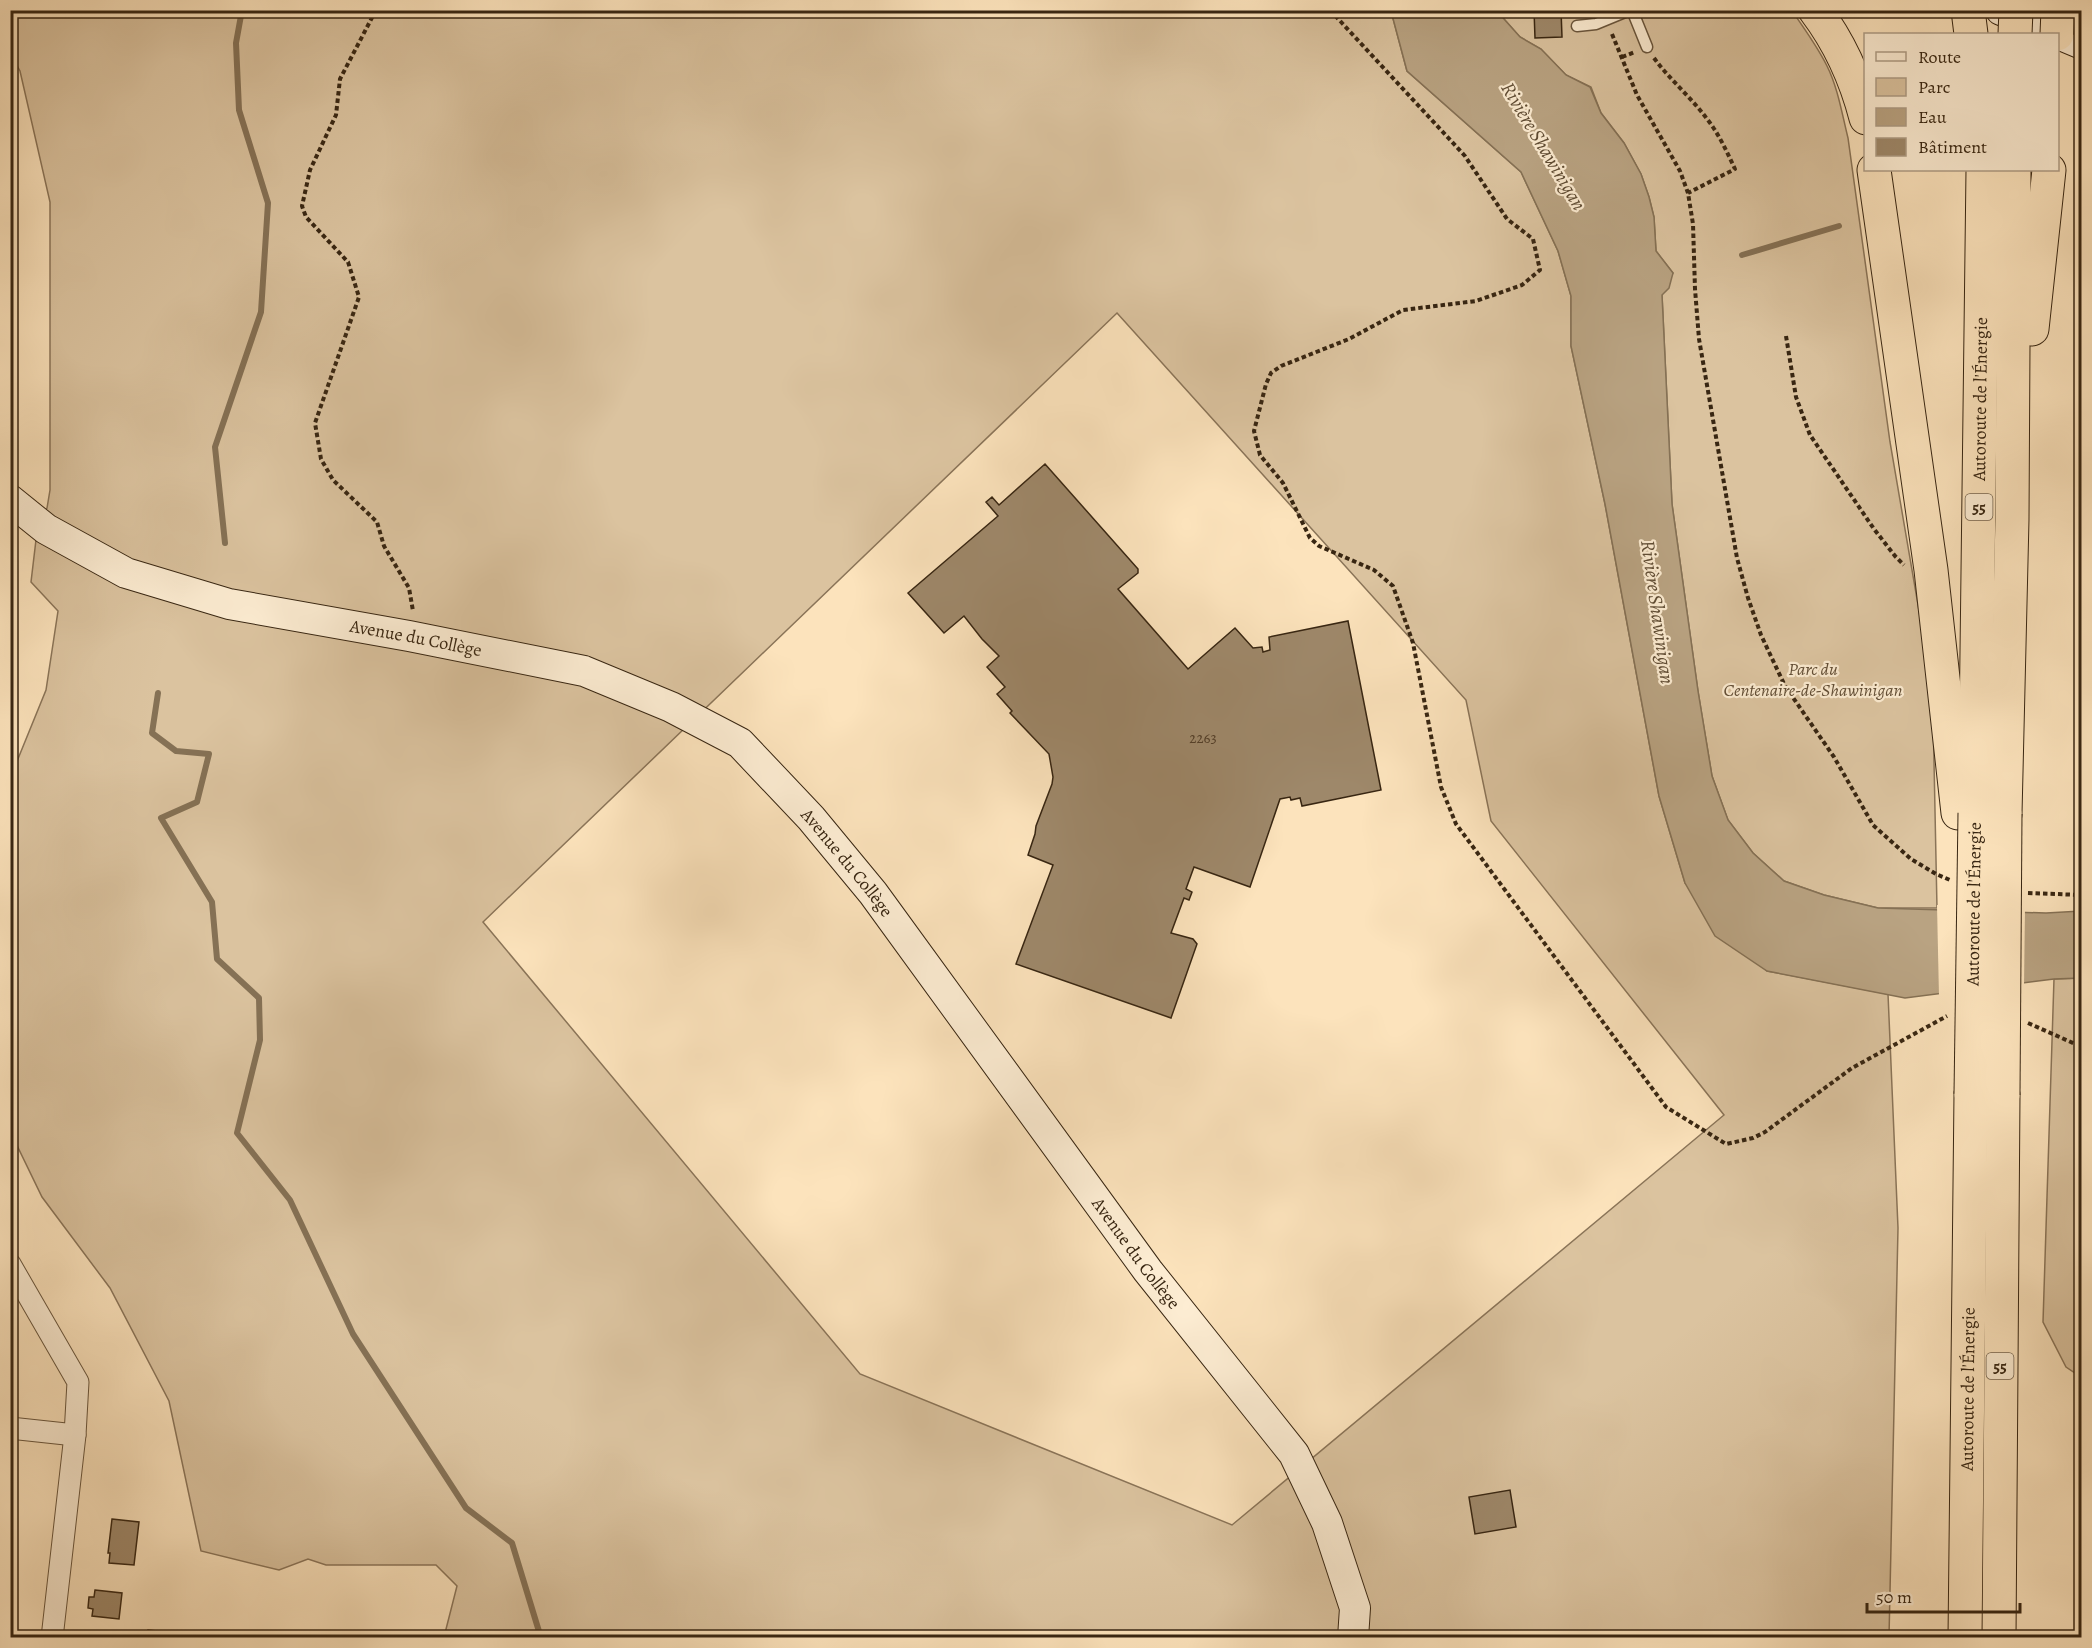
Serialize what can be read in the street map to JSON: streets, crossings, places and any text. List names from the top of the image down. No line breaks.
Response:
{"streets":{"highway":["Autoroute de l'Énergie","55"],"street":["Avenue du Collège"]},"water":["Rivière Shawinigan"],"parks":["Parc du Centenaire-de-Shawinigan"],"house_numbers":["2263"],"legend":["Route","Parc","Eau","Bâtiment"],"scale_bar":"50 m"}
